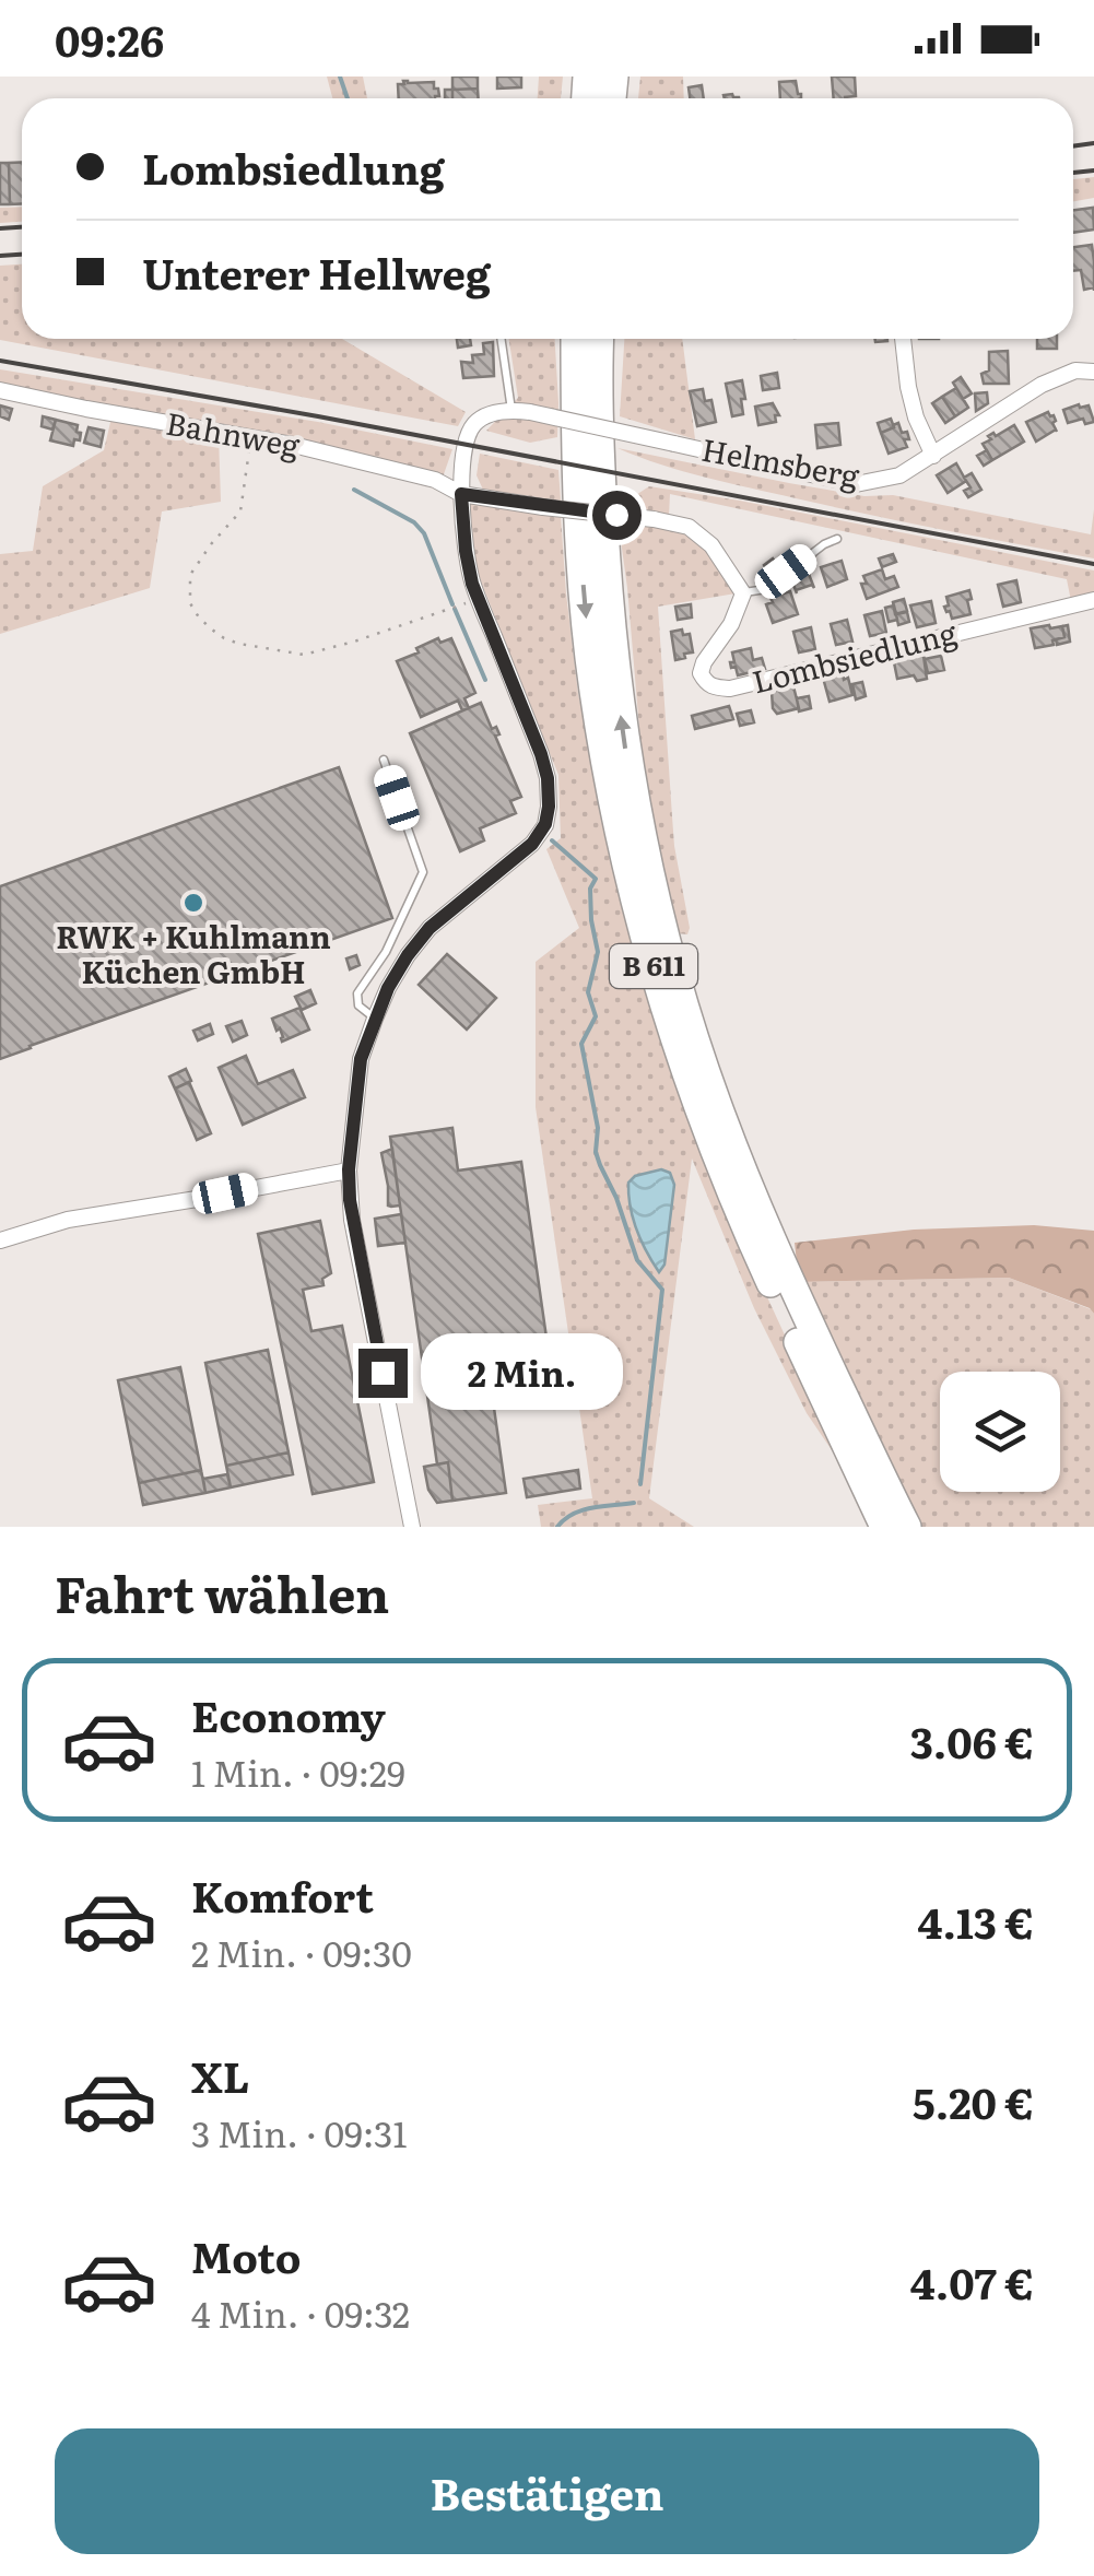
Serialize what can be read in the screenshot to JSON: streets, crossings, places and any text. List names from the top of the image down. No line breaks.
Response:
{"streets":{"highway":["B 611"],"street":["Bahnweg","Helmsberg","Lombsiedlung"]},"places":["RWK + Kuhlmann Küchen GmbH"],"page":{"status":"09:26","banner":["Lombsiedlung","Unterer Hellweg"],"bubble":"2 Min.","heading":"Fahrt wählen","list":[{"name":"Economy","note":"1 Min. · 09:29","value":"3.06 €"},{"name":"Komfort","note":"2 Min. · 09:30","value":"4.13 €"},{"name":"XL","note":"3 Min. · 09:31","value":"5.20 €"},{"name":"Moto","note":"4 Min. · 09:32","value":"4.07 €"}],"buttons":"Bestätigen"}}
